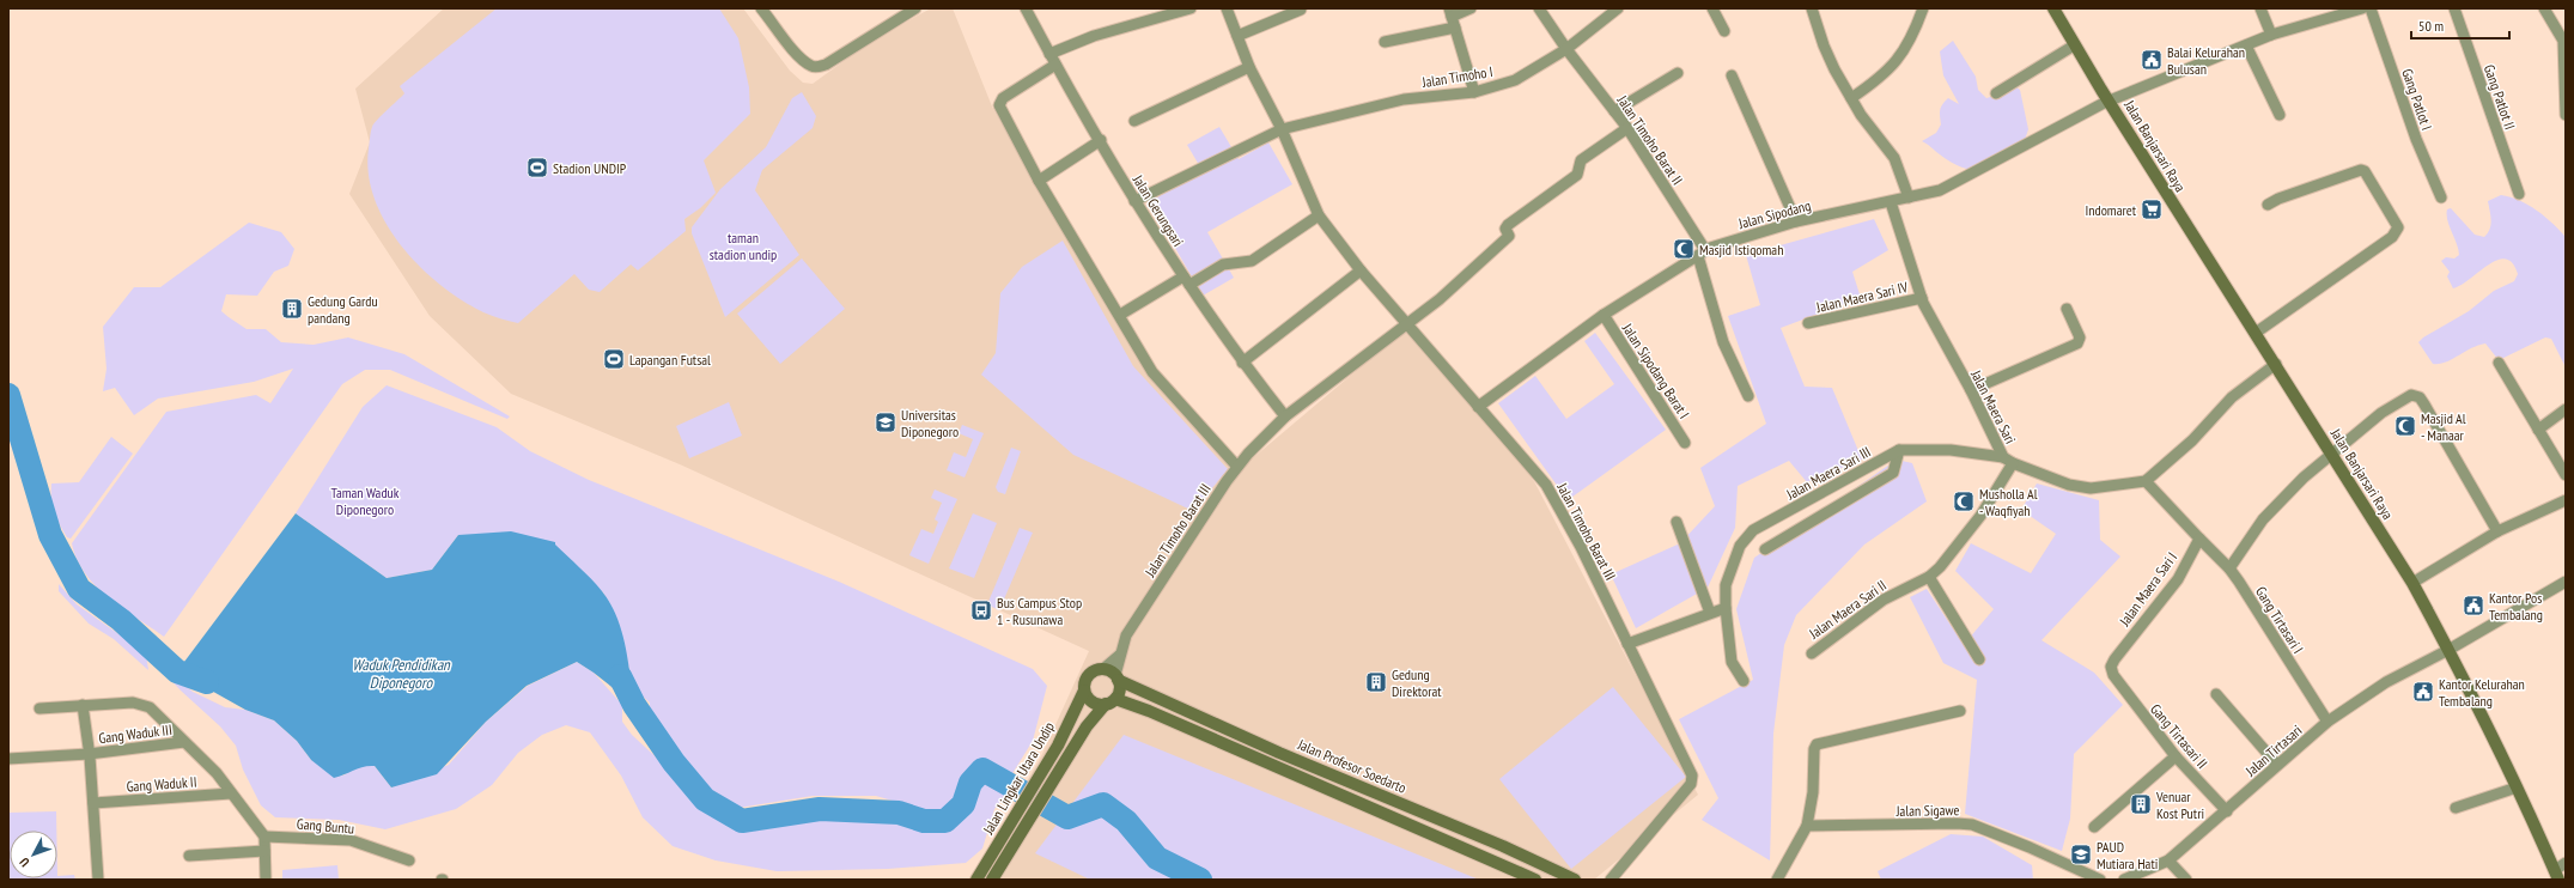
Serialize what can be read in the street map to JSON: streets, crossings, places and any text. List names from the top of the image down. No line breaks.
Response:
{"streets":{"street":["Jalan Timoho I","Gang Patlot II","Gang Patlot I","Jalan Timoho Barat II","Jalan Banjarsari Raya","Jalan Gerungsari","Jalan Sipodang","Jalan Maera Sari IV","Jalan Sipodang Barat I","Jalan Maera Sari","Jalan Maera Sari III","Jalan Timoho Barat III","Jalan Maera Sari I","Jalan Maera Sari II","Gang Tirtasari I","Gang Waduk III","Gang Tirtasari II","Jalan Tirtasari","Jalan Profesor Soedarto","Jalan Lingkar Utara Undip","Gang Waduk II","Jalan Sigawe","Gang Buntu"]},"crossings":[["Jalan Timoho I","Jalan Timoho Barat II"],["Jalan Timoho I","Jalan Gerungsari"],["Jalan Timoho I","Jalan Timoho Barat III"],["Jalan Timoho Barat II","Jalan Sipodang"],["Jalan Banjarsari Raya","Jalan Sipodang"],["Jalan Banjarsari Raya","Jalan Tirtasari"],["Jalan Gerungsari","Jalan Timoho Barat III"],["Jalan Sipodang","Jalan Sipodang Barat I"],["Jalan Sipodang","Jalan Maera Sari"],["Jalan Sipodang","Jalan Timoho Barat III"],["Jalan Maera Sari IV","Jalan Maera Sari"],["Jalan Maera Sari","Jalan Maera Sari III"],["Jalan Maera Sari","Jalan Maera Sari II"],["Jalan Maera Sari III","Jalan Maera Sari II"],["Jalan Timoho Barat III","Jalan Profesor Soedarto"],["Jalan Timoho Barat III","Jalan Lingkar Utara Undip"],["Jalan Maera Sari I","Gang Tirtasari I"],["Jalan Maera Sari I","Gang Tirtasari II"],["Gang Tirtasari I","Jalan Tirtasari"],["Gang Tirtasari II","Jalan Tirtasari"],["Jalan Profesor Soedarto","Jalan Lingkar Utara Undip"]],"water":["Waduk Pendidikan Diponegoro"],"parks":["taman stadion undip","Taman Waduk Diponegoro"],"places":{"public building":["Balai Kelurahan Bulusan","Kantor Pos Tembalang","Kantor Kelurahan Tembalang"],"sports":["Stadion UNDIP","Lapangan Futsal"],"supermarket":["Indomaret"],"mosque":["Masjid Istiqomah","Masjid Al - Manaar","Musholla Al - Waqfiyah"],"building":["Gedung Gardu pandang","Gedung Direktorat","Venuar Kost Putri"],"school or university":["Universitas Diponegoro","PAUD Mutiara Hati"],"bus stop":["Bus Campus Stop 1 - Rusunawa"]},"scale_bar":"50 m","north":"bottom left"}
